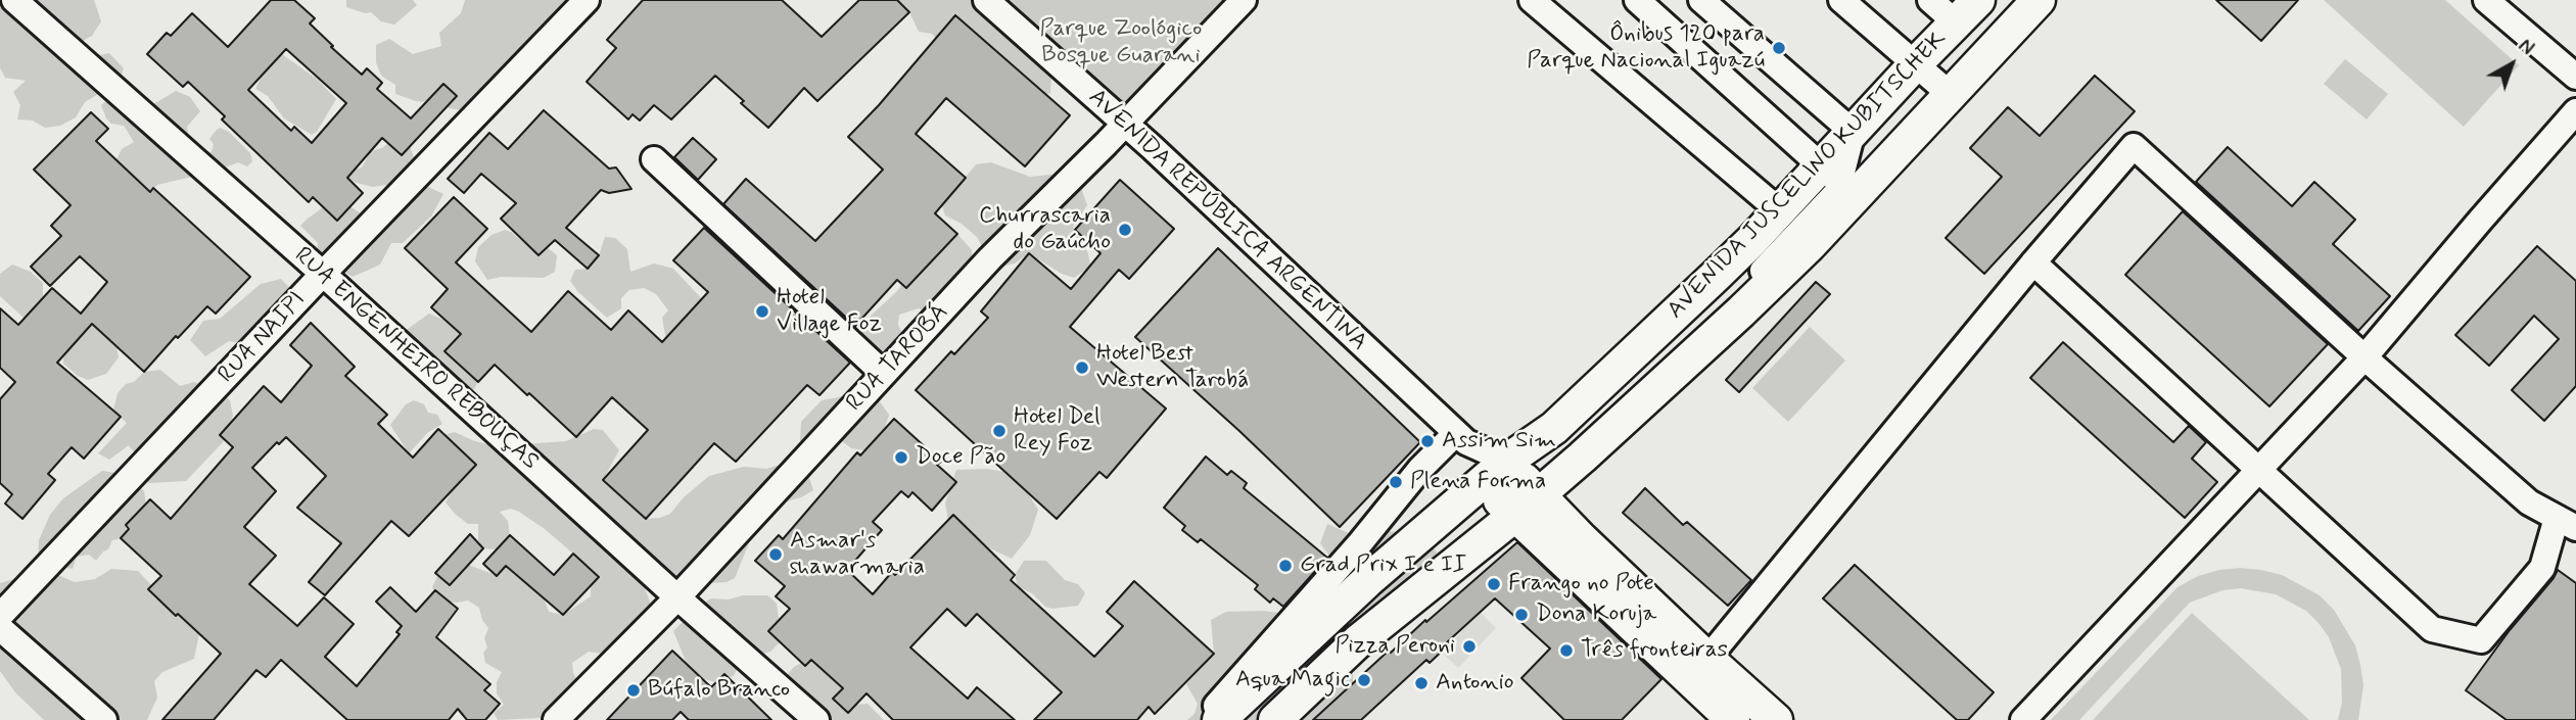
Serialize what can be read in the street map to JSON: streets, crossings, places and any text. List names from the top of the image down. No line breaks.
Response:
{"streets":{"main road":["AVENIDA JUSCELINO KUBITSCHEK","AVENIDA REPÚBLICA ARGENTINA"],"street":["RUA NAIPI","RUA TAROBÁ","RUA ENGENHEIRO REBOUÇAS"]},"crossings":[["AVENIDA JUSCELINO KUBITSCHEK","AVENIDA REPÚBLICA ARGENTINA"],["AVENIDA REPÚBLICA ARGENTINA","RUA TAROBÁ"],["RUA NAIPI","RUA ENGENHEIRO REBOUÇAS"],["RUA TAROBÁ","RUA ENGENHEIRO REBOUÇAS"]],"parks":["Parque Zoológico Bosque Guarani"],"places":["Ônibus 120 para Parque Nacional Iguazú","Churrascaria do Gaúcho","Hotel Village Foz","Hotel Best Western Tarobá","Hotel Del Rey Foz","Assim Sim","Doce Pão","Plena Forma","Asmar's shawarmaria","Grad Prix I e II","Frango no Pote","Dona Koruja","Pizza Peroni","Três fronteiras","Aqua Magic","Antonio","Búfalo Branco"],"north":"top right"}
